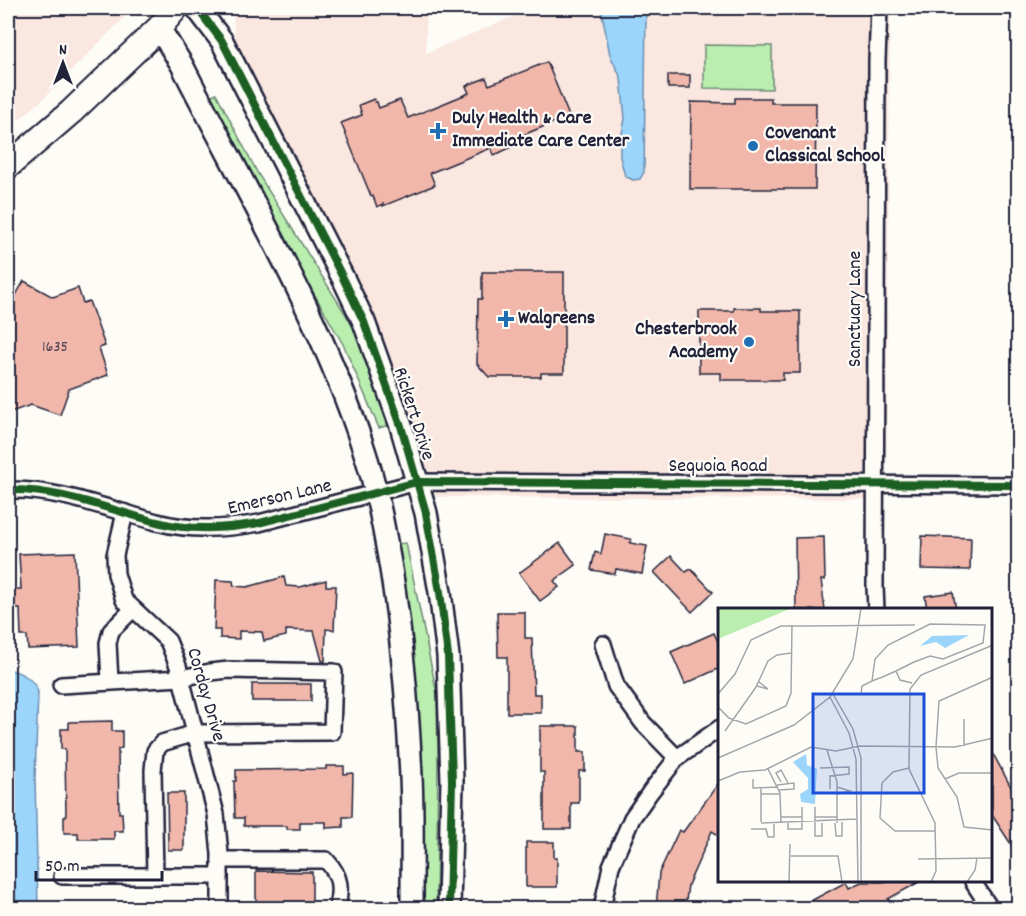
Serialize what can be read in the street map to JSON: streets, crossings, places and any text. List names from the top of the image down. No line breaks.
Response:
{"streets":{"street":["Sanctuary Lane","Rickert Drive","Sequoia Road","Emerson Lane","Corday Drive"]},"crossings":[["Sanctuary Lane","Sequoia Road"],["Rickert Drive","Sequoia Road"],["Rickert Drive","Emerson Lane"],["Sequoia Road","Emerson Lane"],["Emerson Lane","Corday Drive"]],"places":{"health":["Duly Health & Care Immediate Care Center","Walgreens"],"other":["Covenant Classical School","Chesterbrook Academy"]},"house_numbers":["1635"],"scale_bar":"50 m","north":"top"}
